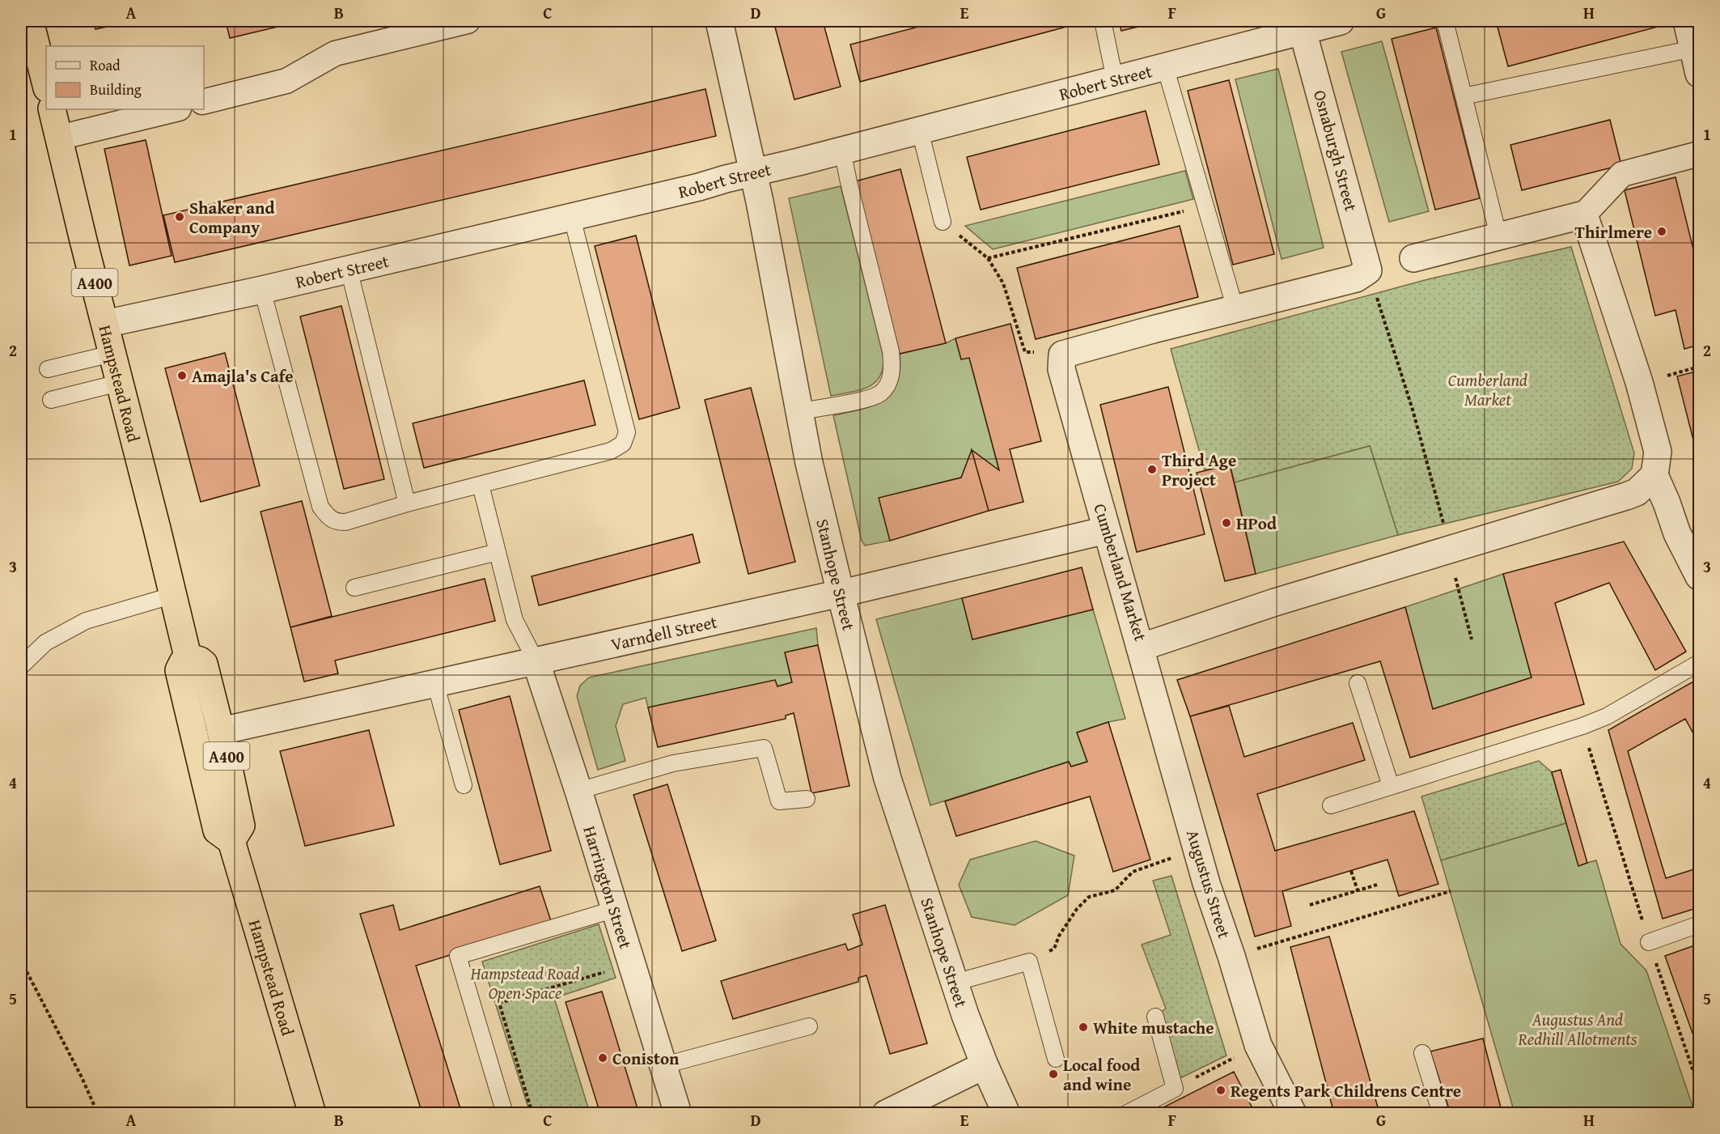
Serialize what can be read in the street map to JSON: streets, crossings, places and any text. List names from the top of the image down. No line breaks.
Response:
{"streets":{"highway":["A400","Hampstead Road"],"street":["Robert Street","Osnaburgh Street","Cumberland Market","Stanhope Street","Varndell Street","Augustus Street","Harrington Street"]},"crossings":[["Robert Street","Osnaburgh Street"],["Robert Street","Hampstead Road"],["Robert Street","Stanhope Street"],["A400","Hampstead Road"],["A400","Varndell Street"],["Cumberland Market","Varndell Street"],["Cumberland Market","Augustus Street"],["Stanhope Street","Varndell Street"],["Varndell Street","Harrington Street"]],"parks":["Cumberland Market","Hampstead Road Open Space","Augustus And Redhill Allotments"],"places":["Shaker and Company","Thirlmere","Amajla's Cafe","Third Age Project","HPod","White mustache","Coniston","Local food and wine","Regents Park Childrens Centre"],"legend":["Road","Building"],"grid":{"columns":["A","B","C","D","E","F","G","H"],"rows":["1","2","3","4","5"]}}
